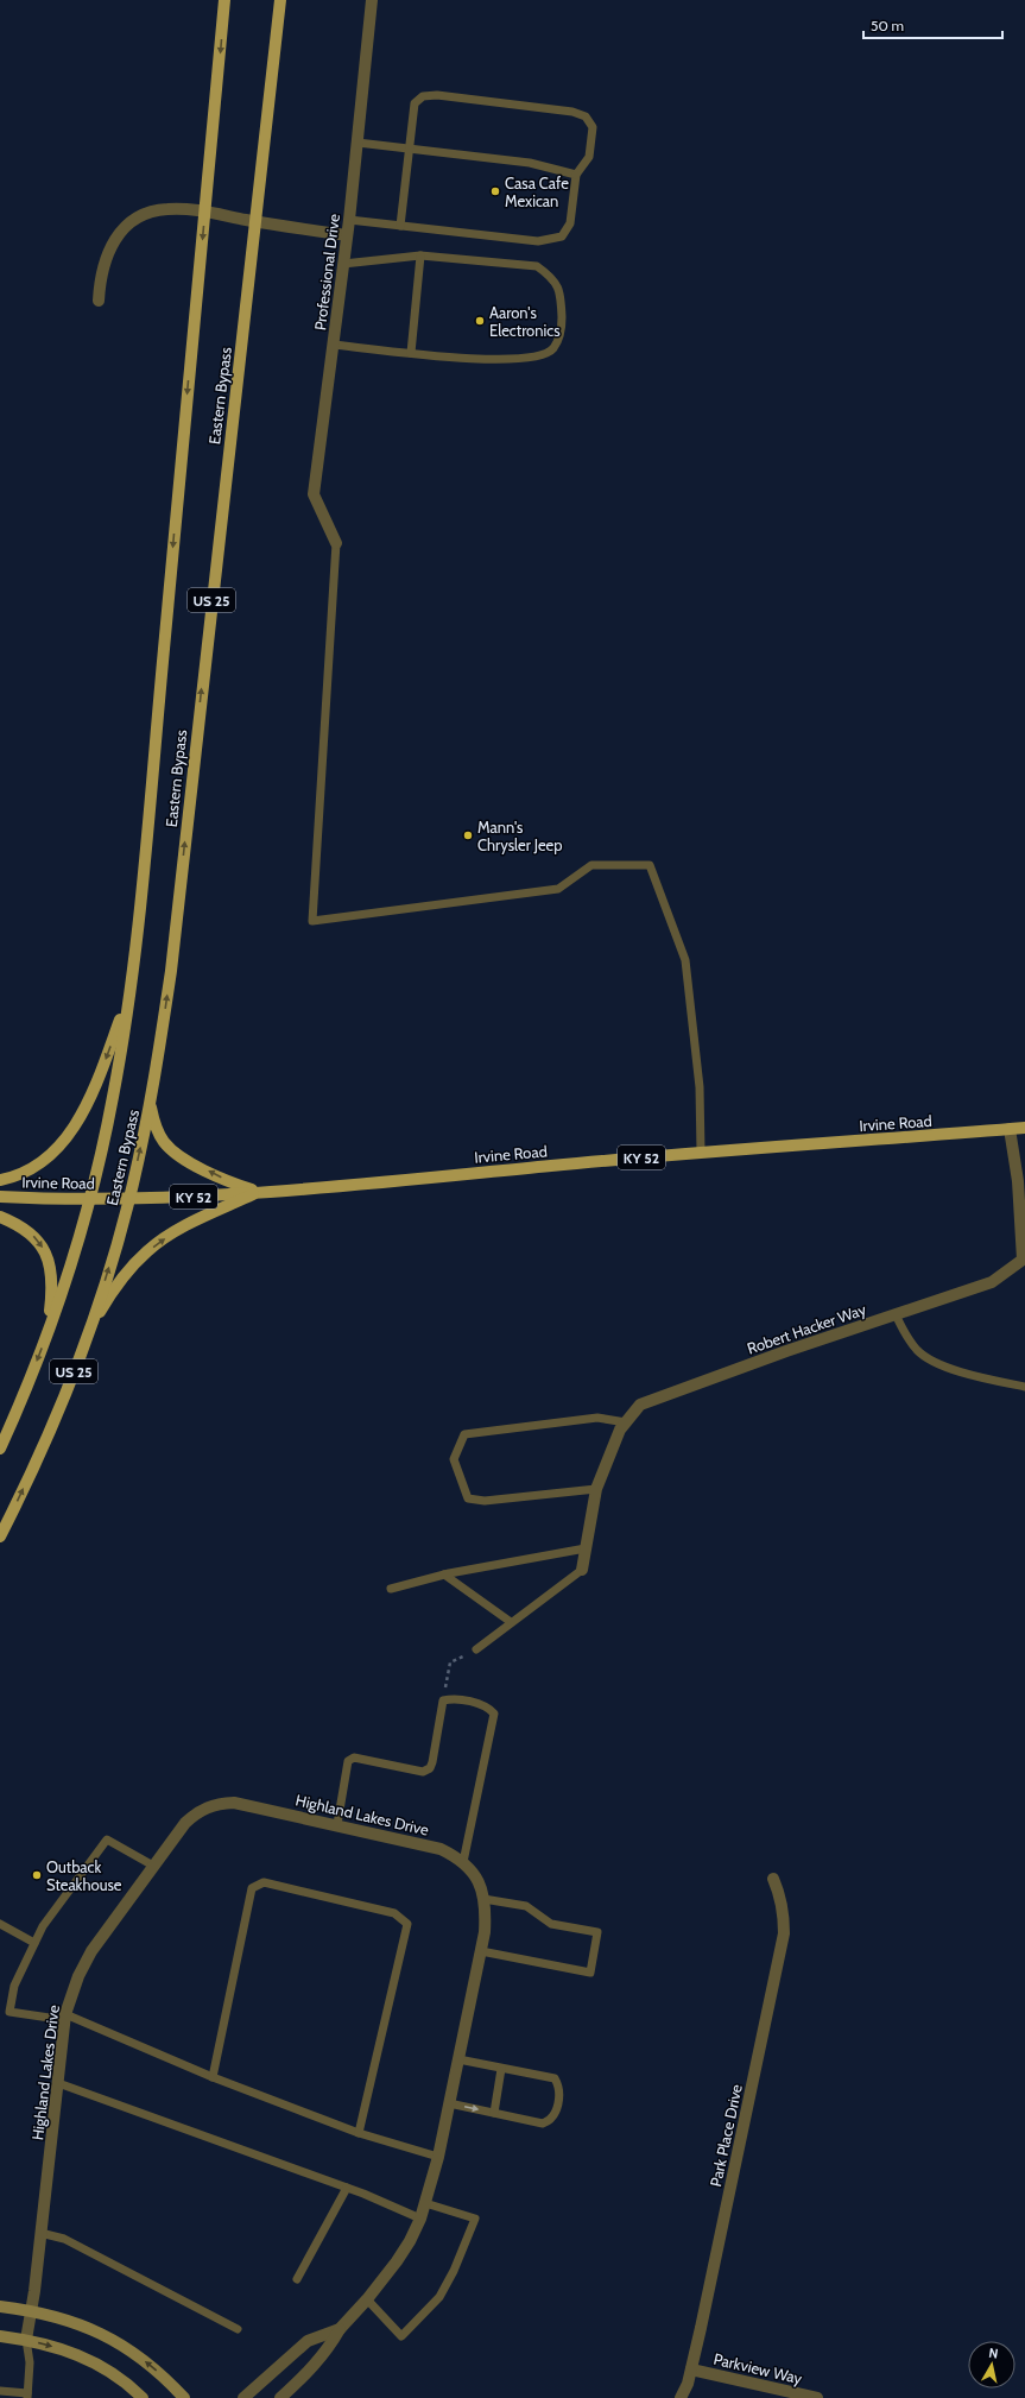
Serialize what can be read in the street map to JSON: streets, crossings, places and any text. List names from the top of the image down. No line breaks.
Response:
{"streets":{"main road":["Eastern Bypass","US 25","Irvine Road","KY 52"],"street":["Professional Drive","Robert Hacker Way","Highland Lakes Drive","Park Place Drive","Parkview Way"]},"crossings":[["Eastern Bypass","Irvine Road"],["Irvine Road","Robert Hacker Way"],["Park Place Drive","Parkview Way"]],"places":["Casa Cafe Mexican","Aaron's Electronics","Mann's Chrysler Jeep","Outback Steakhouse"],"scale_bar":"50 m","north":"top"}
